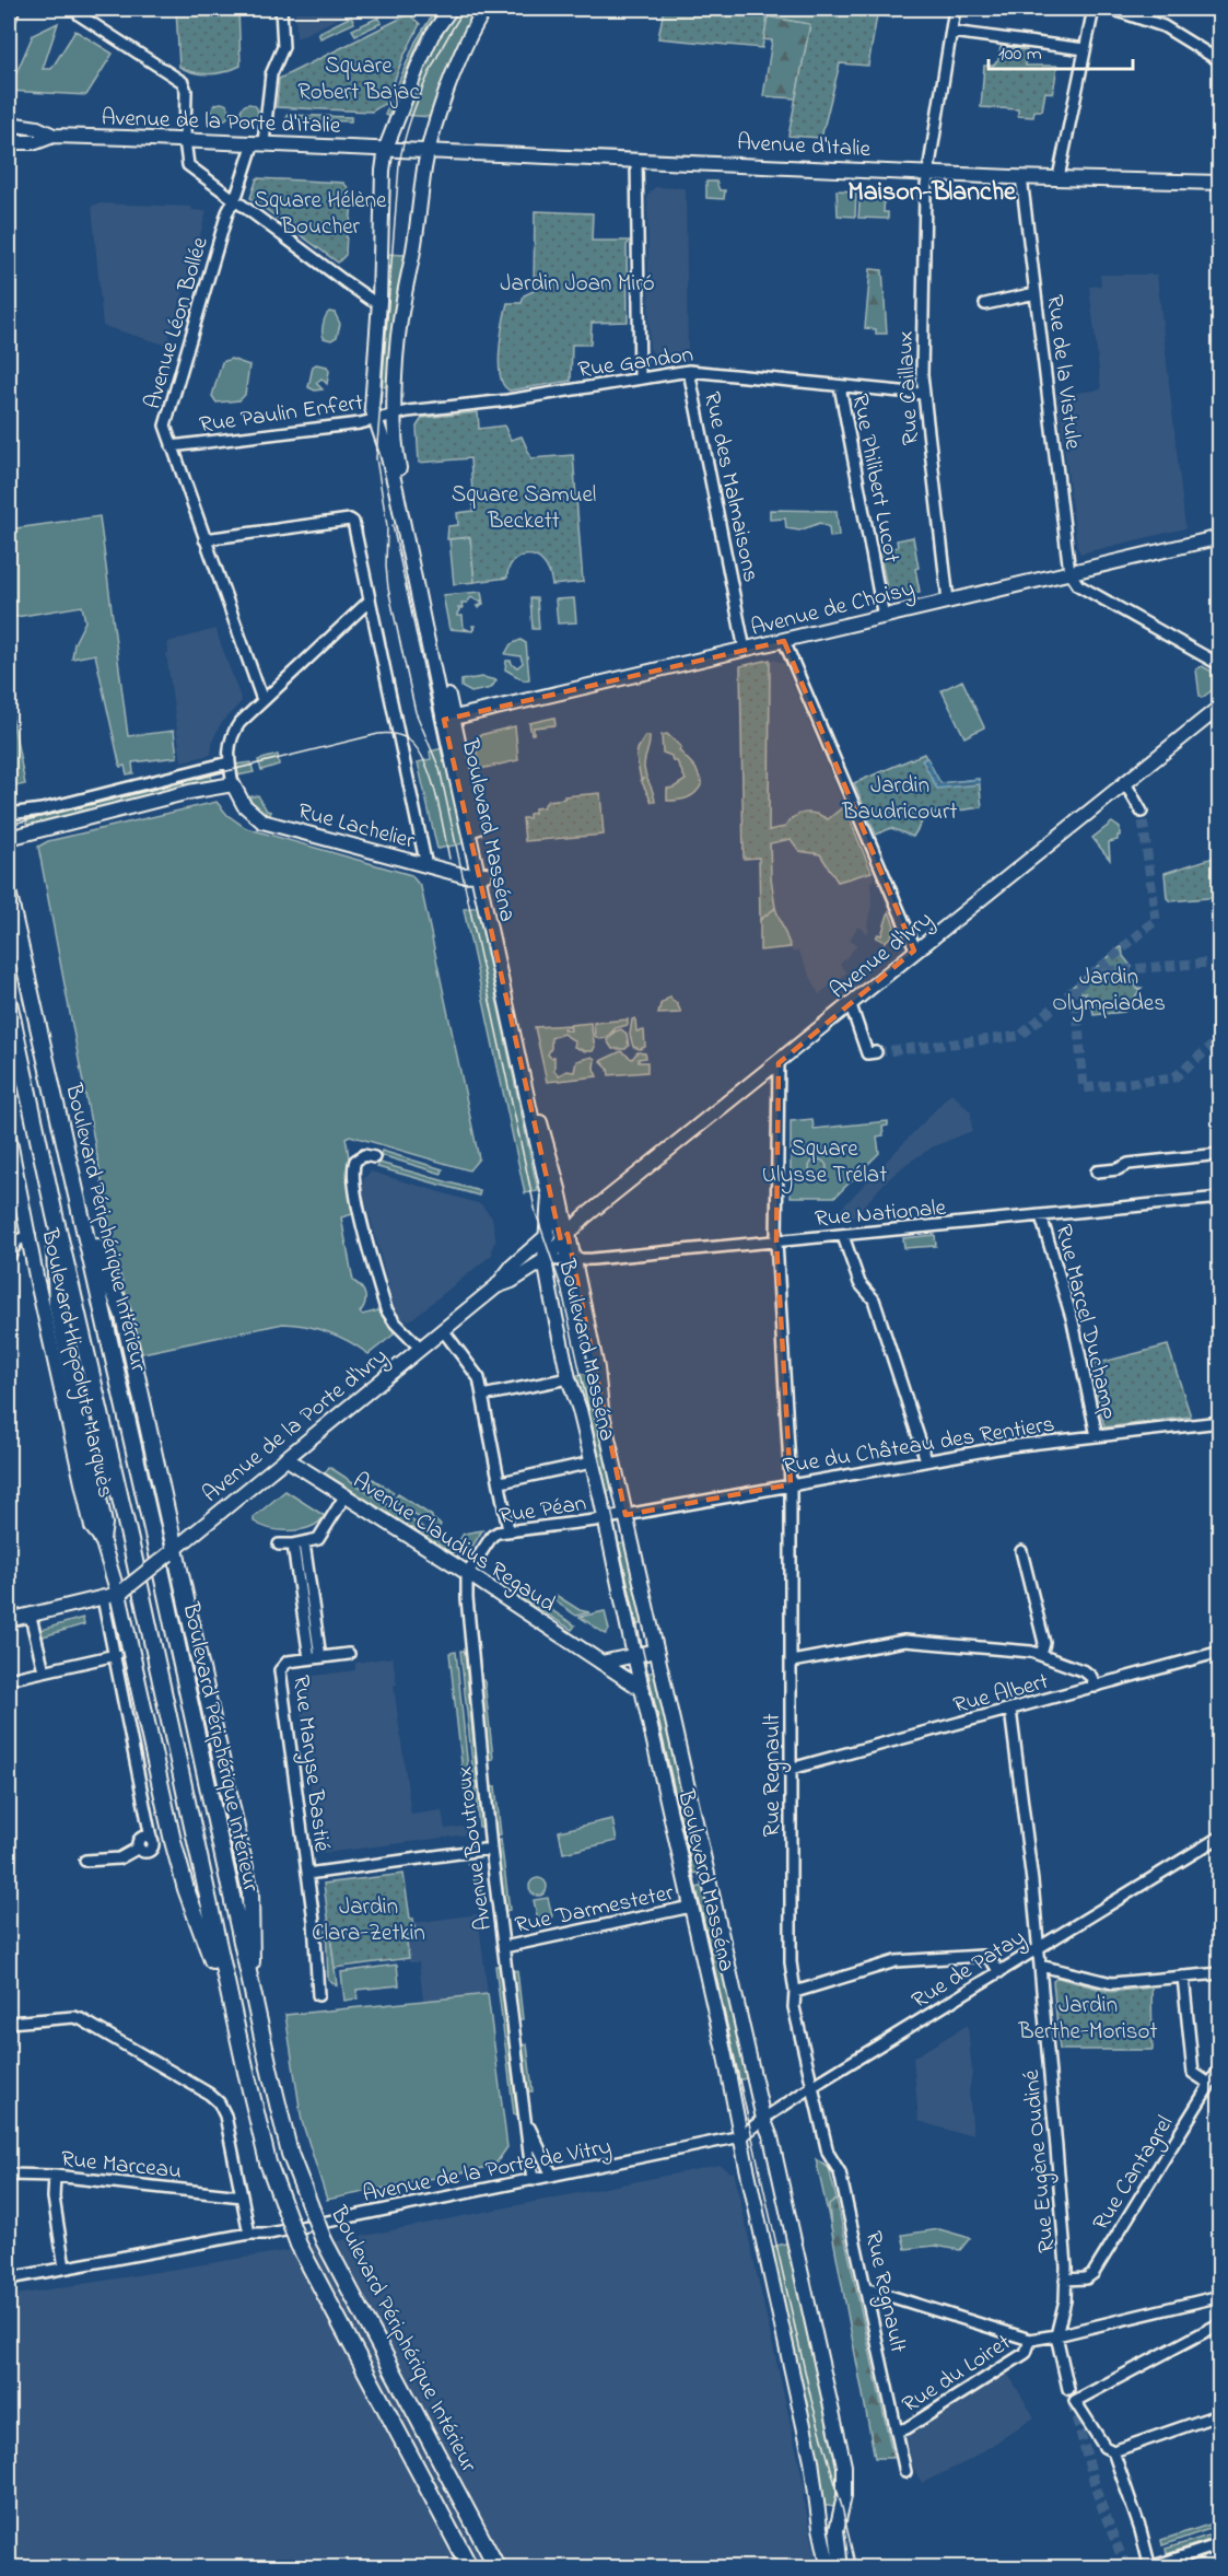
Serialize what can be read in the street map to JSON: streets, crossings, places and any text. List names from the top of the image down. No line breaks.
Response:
{"streets":{"highway":["Boulevard Périphérique Intérieur"],"main road":["Avenue de la Porte d'Italie","Avenue d'Italie","Avenue de Choisy","Rue Lachelier","Boulevard Masséna","Avenue d'Ivry","Boulevard Hippolyte Marquès","Avenue de la Porte d'Ivry","Avenue Claudius Regaud"],"street":["Avenue Léon Bollée","Rue Gandon","Rue de la Vistule","Rue Caillaux","Rue Paulin Enfert","Rue Philibert Lucot","Rue des Malmaisons","Rue Nationale","Rue Marcel Duchamp","Rue du Château des Rentiers","Rue Péan","Rue Albert","Rue Maryse Bastié","Rue Regnault","Avenue Boutroux","Rue Darmesteter","Rue de Patay","Rue Eugène Oudiné","Rue Marceau","Avenue de la Porte de Vitry","Rue Cantagrel","Rue du Loiret"]},"crossings":[["Avenue de la Porte d'Italie","Avenue d'Italie"],["Avenue de la Porte d'Italie","Avenue Léon Bollée"],["Avenue de la Porte d'Italie","Boulevard Masséna"],["Avenue d'Italie","Rue de la Vistule"],["Avenue d'Italie","Rue Caillaux"],["Avenue d'Italie","Boulevard Masséna"],["Avenue Léon Bollée","Rue Paulin Enfert"],["Rue Gandon","Rue Caillaux"],["Rue Gandon","Rue Paulin Enfert"],["Rue Gandon","Rue Philibert Lucot"],["Rue Gandon","Rue des Malmaisons"],["Rue Gandon","Boulevard Masséna"],["Rue de la Vistule","Avenue de Choisy"],["Rue Caillaux","Avenue de Choisy"],["Rue Paulin Enfert","Boulevard Masséna"],["Rue Philibert Lucot","Avenue de Choisy"],["Rue des Malmaisons","Avenue de Choisy"],["Avenue de Choisy","Boulevard Masséna"],["Rue Lachelier","Boulevard Masséna"],["Boulevard Masséna","Avenue d'Ivry"],["Boulevard Masséna","Rue Nationale"],["Boulevard Masséna","Avenue de la Porte d'Ivry"],["Boulevard Masséna","Rue du Château des Rentiers"],["Boulevard Masséna","Rue Péan"],["Boulevard Masséna","Avenue Claudius Regaud"],["Boulevard Masséna","Rue Darmesteter"],["Boulevard Masséna","Rue de Patay"],["Boulevard Masséna","Avenue de la Porte de Vitry"],["Avenue d'Ivry","Avenue de la Porte d'Ivry"],["Avenue d'Ivry","Rue Regnault"],["Rue Nationale","Rue Marcel Duchamp"],["Rue Nationale","Avenue de la Porte d'Ivry"],["Rue Nationale","Rue Regnault"],["Rue Marcel Duchamp","Rue du Château des Rentiers"],["Boulevard Hippolyte Marquès","Avenue de la Porte d'Ivry"],["Avenue de la Porte d'Ivry","Avenue Claudius Regaud"],["Rue du Château des Rentiers","Rue Regnault"],["Rue Péan","Avenue Claudius Regaud"],["Rue Péan","Avenue Boutroux"],["Avenue Claudius Regaud","Avenue Boutroux"],["Rue Albert","Rue Regnault"],["Rue Albert","Rue Eugène Oudiné"],["Rue Regnault","Rue de Patay"],["Rue Regnault","Rue du Loiret"],["Avenue Boutroux","Rue Darmesteter"],["Avenue Boutroux","Avenue de la Porte de Vitry"],["Rue de Patay","Rue Eugène Oudiné"],["Rue de Patay","Avenue de la Porte de Vitry"],["Rue Eugène Oudiné","Rue Cantagrel"]],"districts":["Maison-Blanche"],"parks":["Square Robert Bajac","Square Hélène Boucher","Jardin Joan Miró","Square Samuel Beckett","Jardin Baudricourt","Jardin Olympiades","Square Ulysse Trélat","Jardin Clara-Zetkin","Jardin Berthe-Morisot"],"scale_bar":"100 m"}
